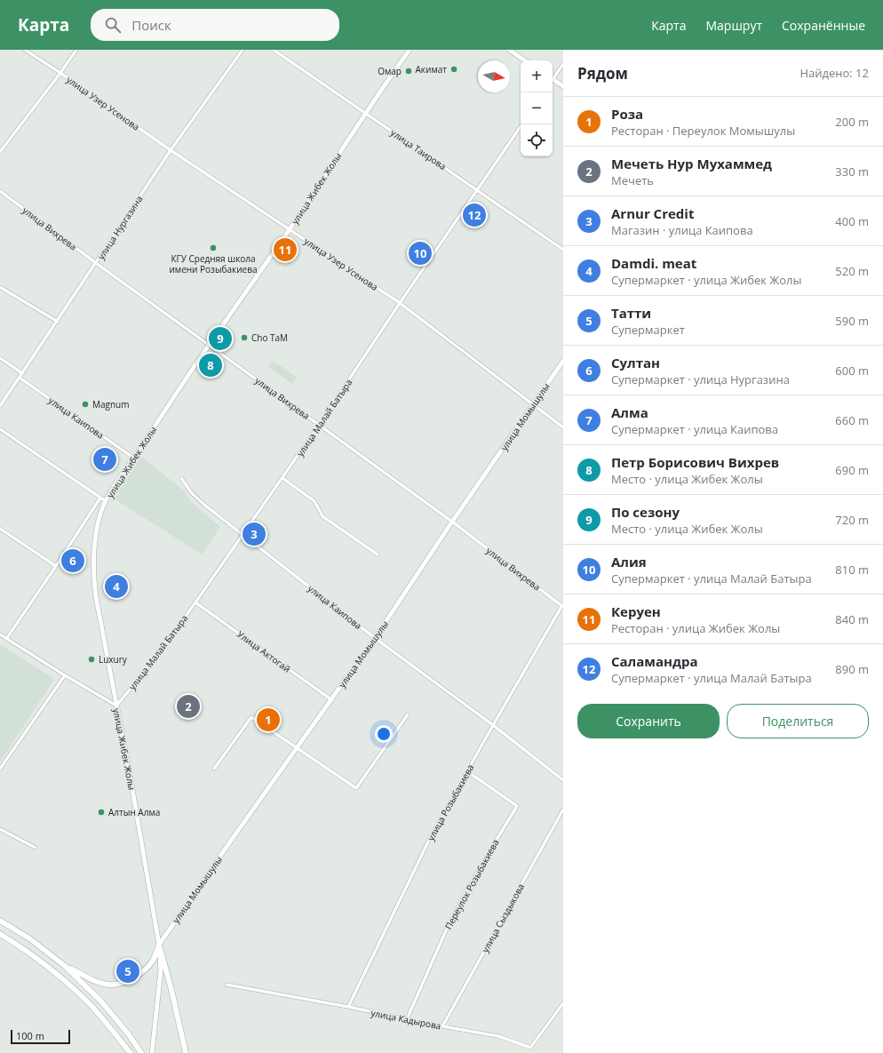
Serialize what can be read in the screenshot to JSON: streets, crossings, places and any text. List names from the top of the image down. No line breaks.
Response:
{"streets":{"main road":["улица Жибек Жолы","улица Момышулы"],"street":["улица Узер Усенова","улица Таирова","улица Нургазина","улица Вихрева","улица Каипова","улица Малай Батыра","Улица Актогай","улица Розыбакиева","Переулок Розыбакиева","улица Сыздыкова","улица Кадырова"]},"crossings":[["улица Узер Усенова","улица Жибек Жолы"],["улица Узер Усенова","улица Нургазина"],["улица Узер Усенова","улица Момышулы"],["улица Узер Усенова","улица Малай Батыра"],["улица Таирова","улица Жибек Жолы"],["улица Таирова","улица Малай Батыра"],["улица Жибек Жолы","улица Вихрева"],["улица Жибек Жолы","улица Момышулы"],["улица Жибек Жолы","улица Каипова"],["улица Жибек Жолы","улица Малай Батыра"],["улица Нургазина","улица Вихрева"],["улица Нургазина","улица Каипова"],["улица Вихрева","улица Момышулы"],["улица Вихрева","улица Малай Батыра"],["улица Вихрева","улица Розыбакиева"],["улица Момышулы","улица Каипова"],["улица Момышулы","Улица Актогай"],["улица Каипова","улица Малай Батыра"],["улица Каипова","улица Розыбакиева"],["улица Малай Батыра","Улица Актогай"],["улица Розыбакиева","Переулок Розыбакиева"],["улица Розыбакиева","улица Кадырова"],["Переулок Розыбакиева","улица Кадырова"],["улица Сыздыкова","улица Кадырова"]],"places":["Акимат","Омар","КГУ Средняя школа имени Розыбакиева","Cho TaM","Magnum","Luxury","Алтын Алма"],"scale_bar":"100 m","north":"right","page":{"header":"Карта","search":"Поиск","nav":["Карта","Маршрут","Сохранённые"],"heading":["Рядом","Найдено: 12"],"map_buttons":["+","−"],"list":[{"mark":"1","name":"Роза","note":"Ресторан · Переулок Момышулы","value":"200 m"},{"mark":"2","name":"Мечеть Нур Мухаммед","note":"Мечеть","value":"330 m"},{"mark":"3","name":"Arnur Credit","note":"Магазин · улица Каипова","value":"400 m"},{"mark":"4","name":"Damdi. meat","note":"Супермаркет · улица Жибек Жолы","value":"520 m"},{"mark":"5","name":"Татти","note":"Супермаркет","value":"590 m"},{"mark":"6","name":"Султан","note":"Супермаркет · улица Нургазина","value":"600 m"},{"mark":"7","name":"Алма","note":"Супермаркет · улица Каипова","value":"660 m"},{"mark":"8","name":"Петр Борисович Вихрев","note":"Место · улица Жибек Жолы","value":"690 m"},{"mark":"9","name":"По сезону","note":"Место · улица Жибек Жолы","value":"720 m"},{"mark":"10","name":"Алия","note":"Супермаркет · улица Малай Батыра","value":"810 m"},{"mark":"11","name":"Керуен","note":"Ресторан · улица Жибек Жолы","value":"840 m"},{"mark":"12","name":"Саламандра","note":"Супермаркет · улица Малай Батыра","value":"890 m"}],"pins":["12","11","10","9","8","7","3","6","4","2","1","5"],"buttons":["Сохранить","Поделиться"],"scale":"100 m"}}
